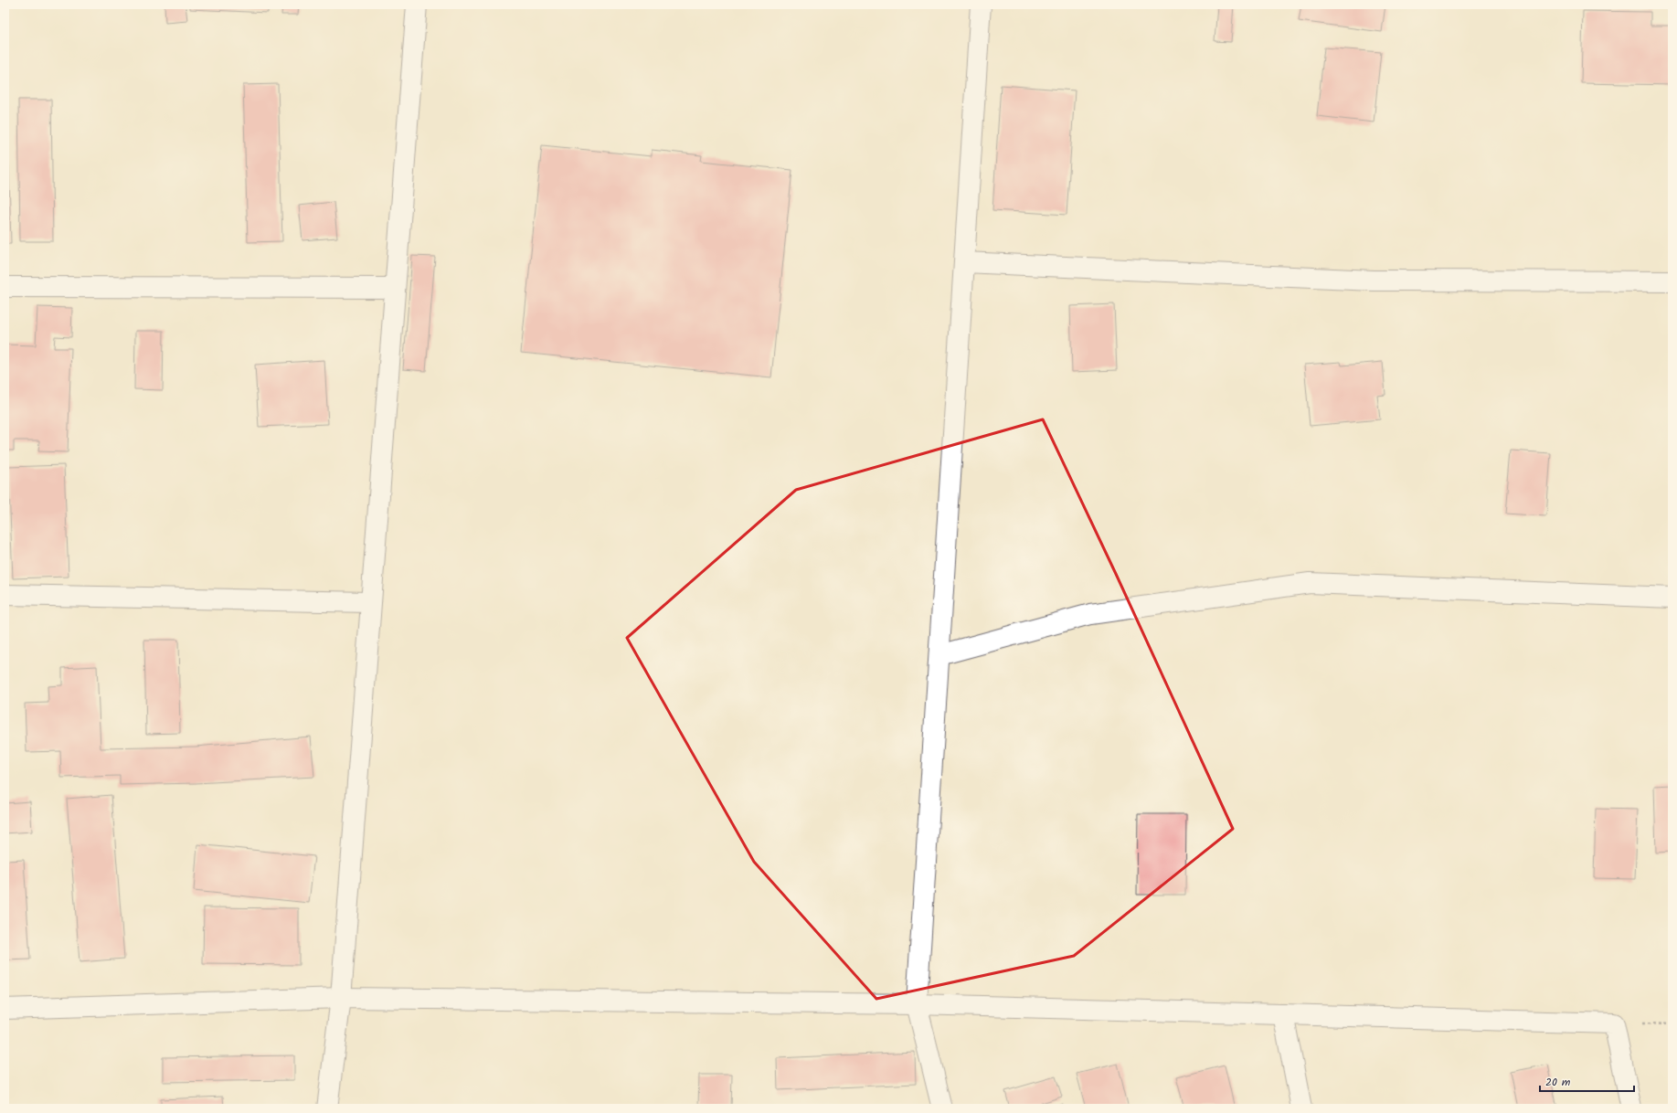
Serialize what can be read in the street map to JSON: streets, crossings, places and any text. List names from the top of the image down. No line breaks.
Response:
{"scale_bar":"20 m"}
